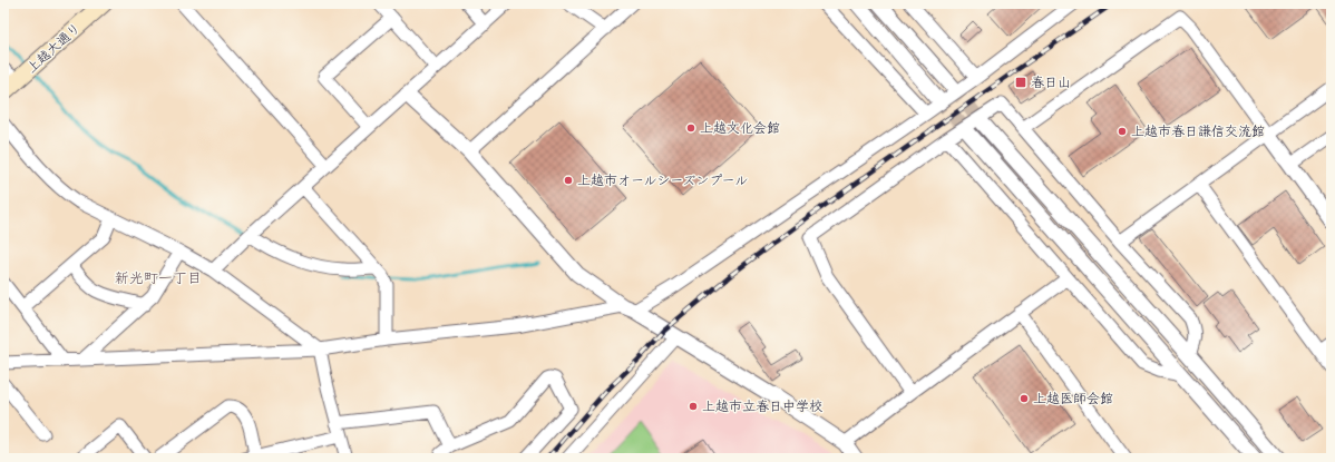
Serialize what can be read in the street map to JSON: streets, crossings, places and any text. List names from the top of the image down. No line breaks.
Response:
{"streets":{"main road":["上越大通り"]},"districts":["新光町一丁目"],"places":{"transit":["春日山"],"other":["上越文化会館","上越市春日謙信交流館","上越市オールシーズンプール","上越医師会館","上越市立春日中学校"]}}
